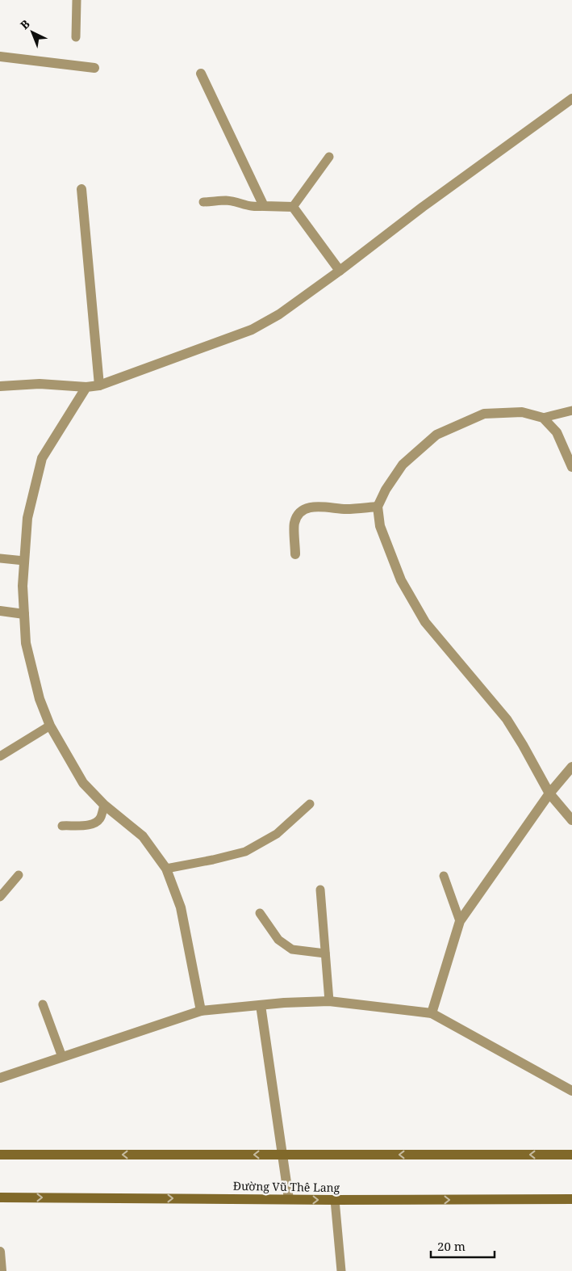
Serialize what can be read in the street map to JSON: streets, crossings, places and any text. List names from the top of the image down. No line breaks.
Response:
{"streets":{"street":["Đường Vũ Thê Lang"]},"scale_bar":"20 m","north":"top left"}
